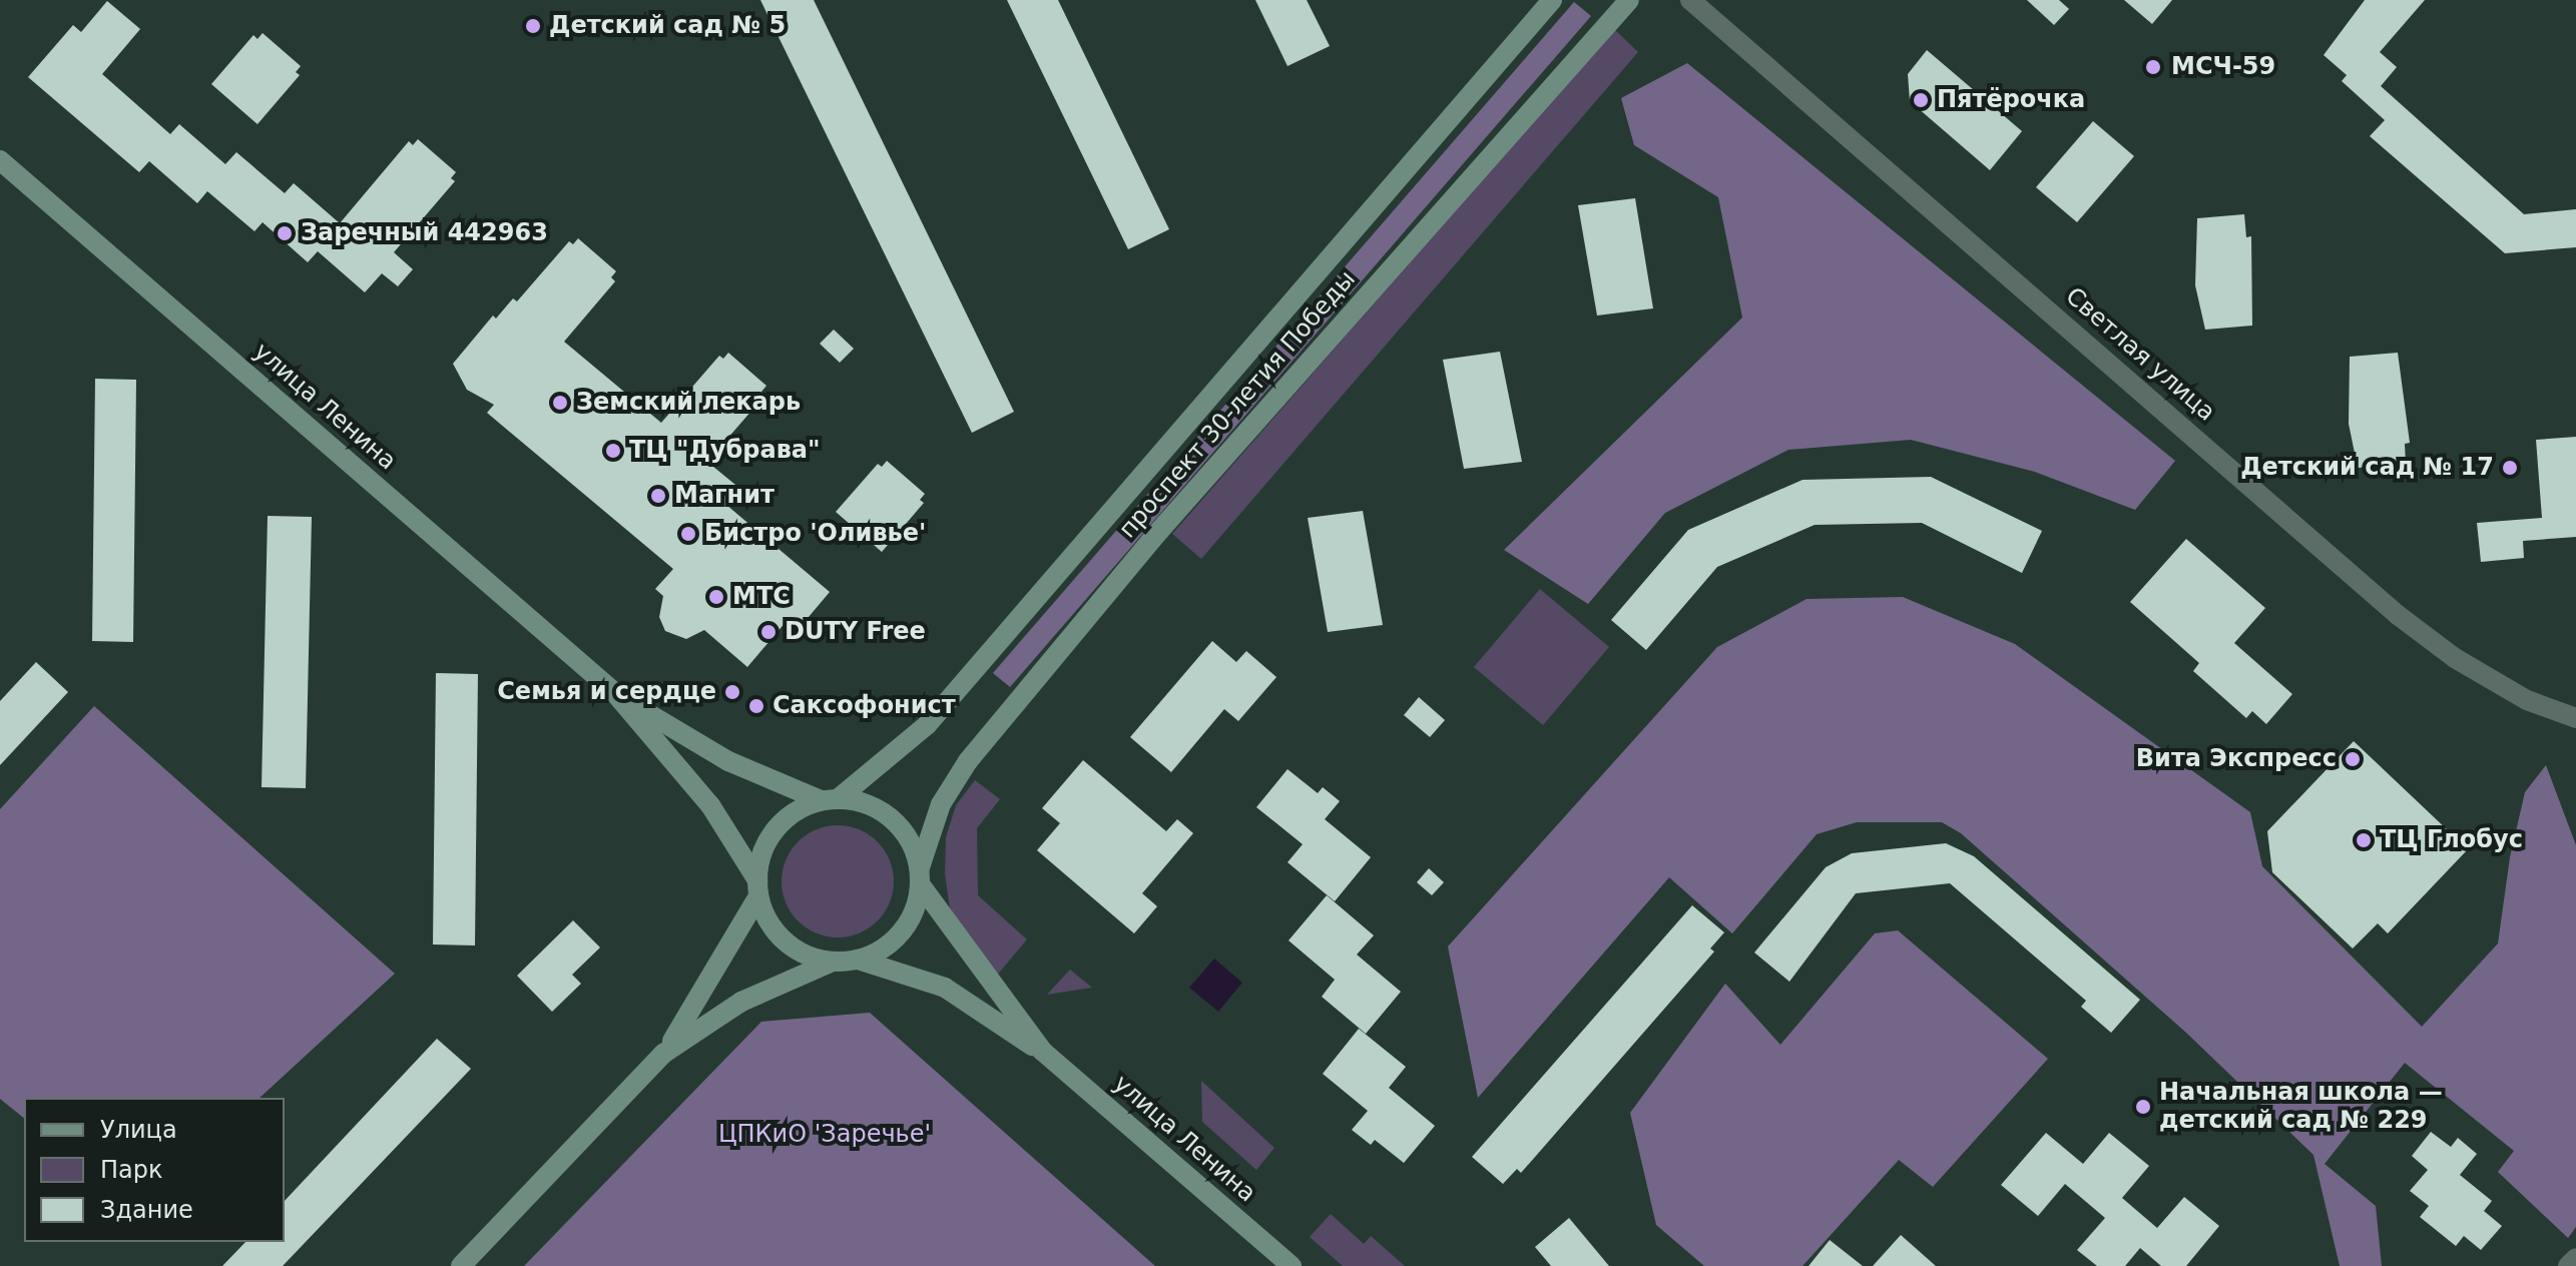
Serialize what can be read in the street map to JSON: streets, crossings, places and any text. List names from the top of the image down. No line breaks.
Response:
{"streets":{"main road":["проспект 30-летия Победы","улица Ленина"],"street":["Светлая улица"]},"crossings":[["проспект 30-летия Победы","улица Ленина"]],"parks":["ЦПКиО 'Заречье'"],"places":["Детский сад № 5","МСЧ-59","Пятёрочка","Заречный 442963","Земский лекарь","ТЦ \"Дубрава\"","Детский сад № 17","Магнит","Бистро 'Оливье'","МТС","DUTY Free","Семья и сердце","Саксофонист","Вита Экспресс","ТЦ Глобус","Начальная школа — детский сад № 229"],"legend":["Улица","Парк","Здание"]}
